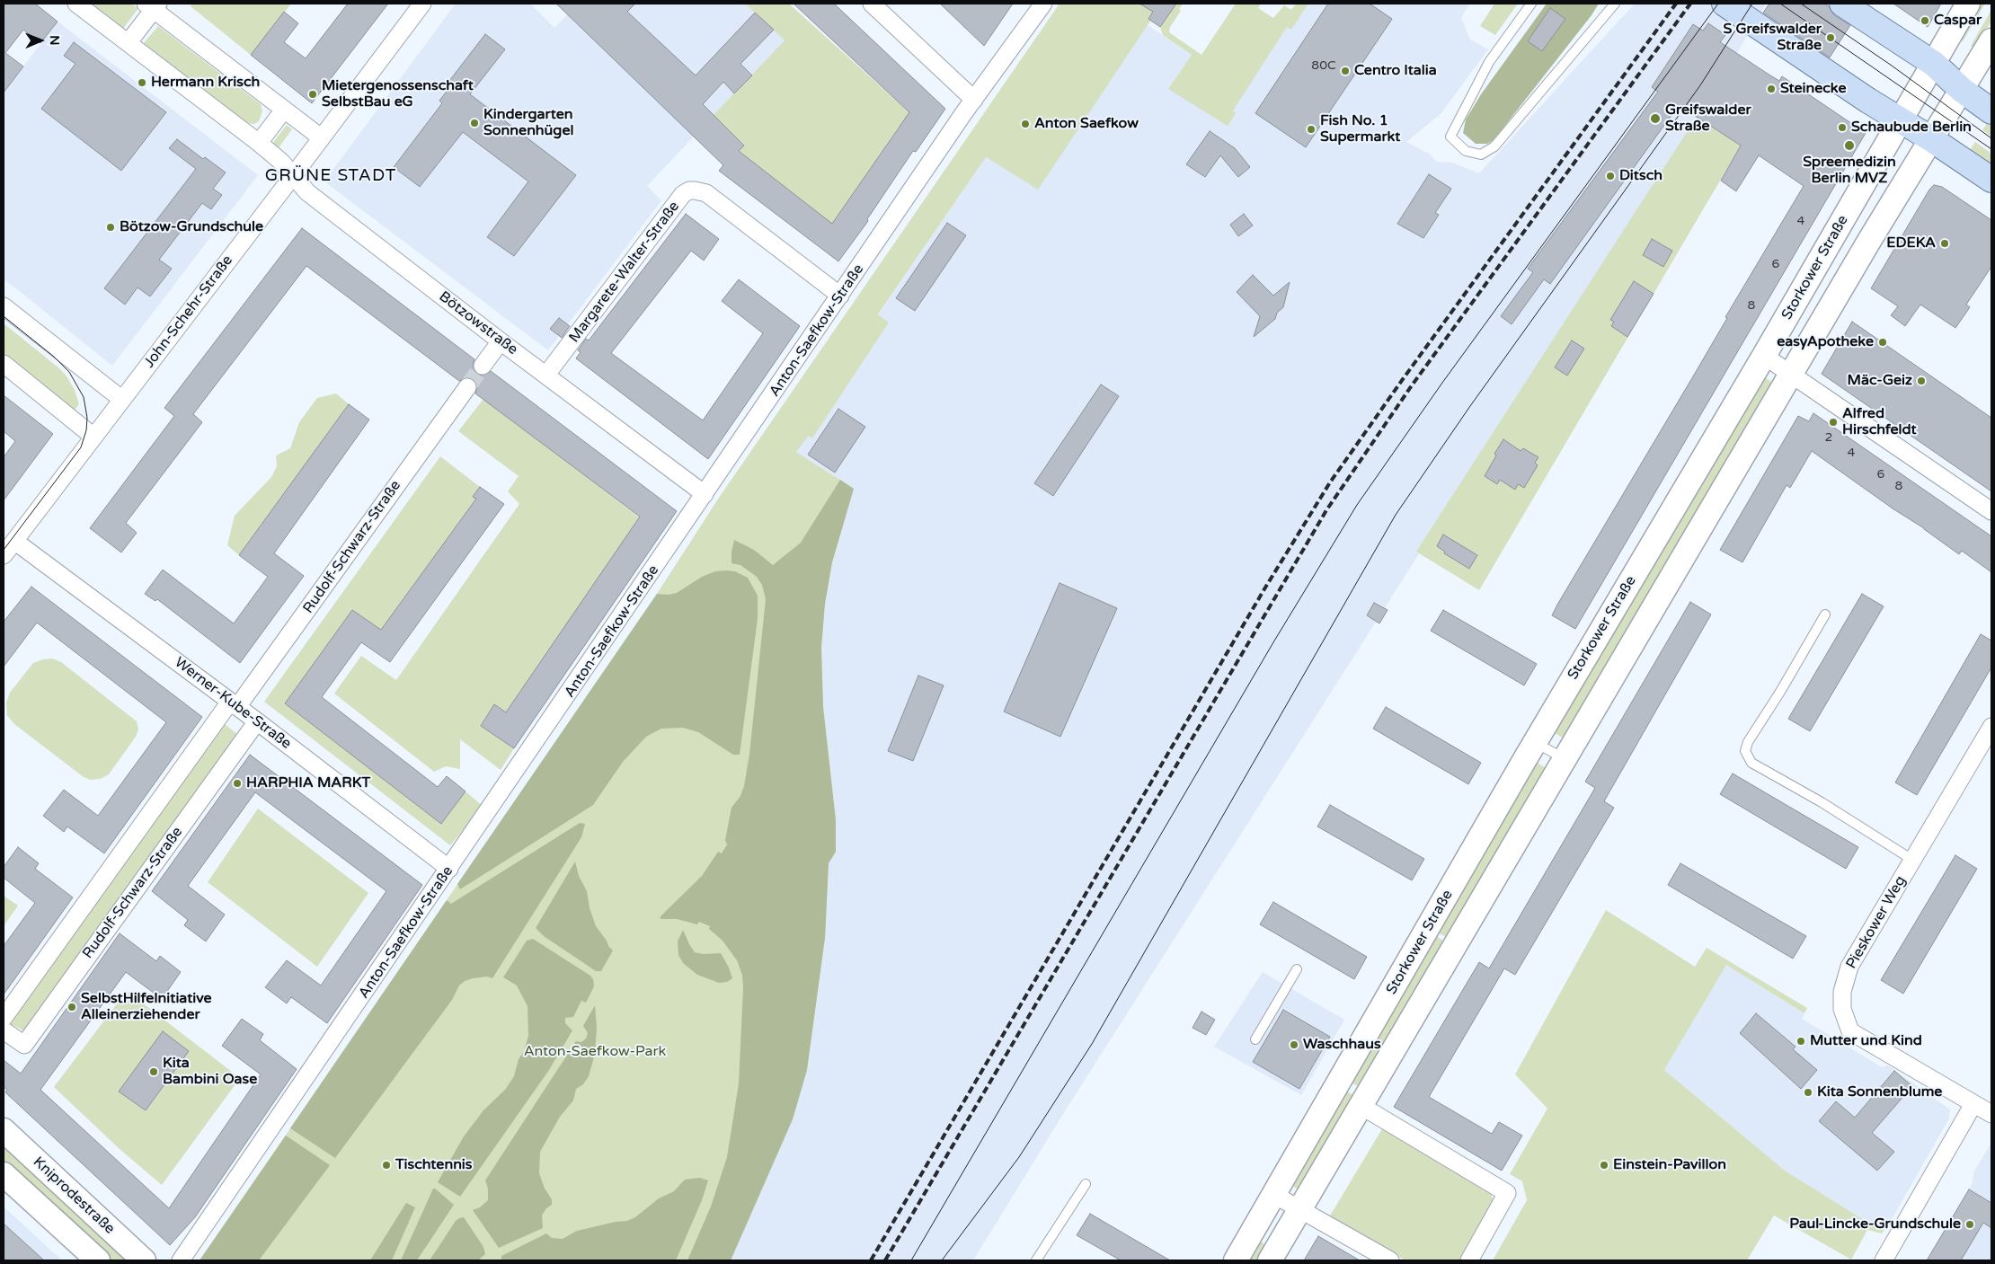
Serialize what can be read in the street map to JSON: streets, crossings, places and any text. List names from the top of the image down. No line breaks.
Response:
{"streets":{"street":["Storkower Straße","Margarete-Walter-Straße","John-Schehr-Straße","Bötzowstraße","Anton-Saefkow-Straße","Rudolf-Schwarz-Straße","Werner-Kube-Straße","Pieskower Weg","Kniprodestraße"]},"crossings":[["Margarete-Walter-Straße","Bötzowstraße"],["Margarete-Walter-Straße","Anton-Saefkow-Straße"],["John-Schehr-Straße","Bötzowstraße"],["John-Schehr-Straße","Werner-Kube-Straße"],["Bötzowstraße","Anton-Saefkow-Straße"],["Anton-Saefkow-Straße","Werner-Kube-Straße"],["Rudolf-Schwarz-Straße","Werner-Kube-Straße"]],"districts":["GRÜNE STADT"],"parks":["Anton-Saefkow-Park"],"places":["Caspar","S Greifswalder Straße","Centro Italia","Hermann Krisch","Steinecke","Mietergenossenschaft SelbstBau eG","Greifswalder Straße","Kindergarten Sonnenhügel","Anton Saefkow","Schaubude Berlin","Fish No. 1 Supermarkt","Spreemedizin Berlin MVZ","Ditsch","Bötzow-Grundschule","EDEKA","easyApotheke","Mäc-Geiz","Alfred Hirschfeldt","HARPHIA MARKT","SelbstHilfeInitiative Alleinerziehender","Mutter und Kind","Waschhaus","Kita Bambini Oase","Kita Sonnenblume","Tischtennis","Einstein-Pavillon","Paul-Lincke-Grundschule"],"house_numbers":["80C","4","6","8","2","4","6","8"],"north":"right"}
